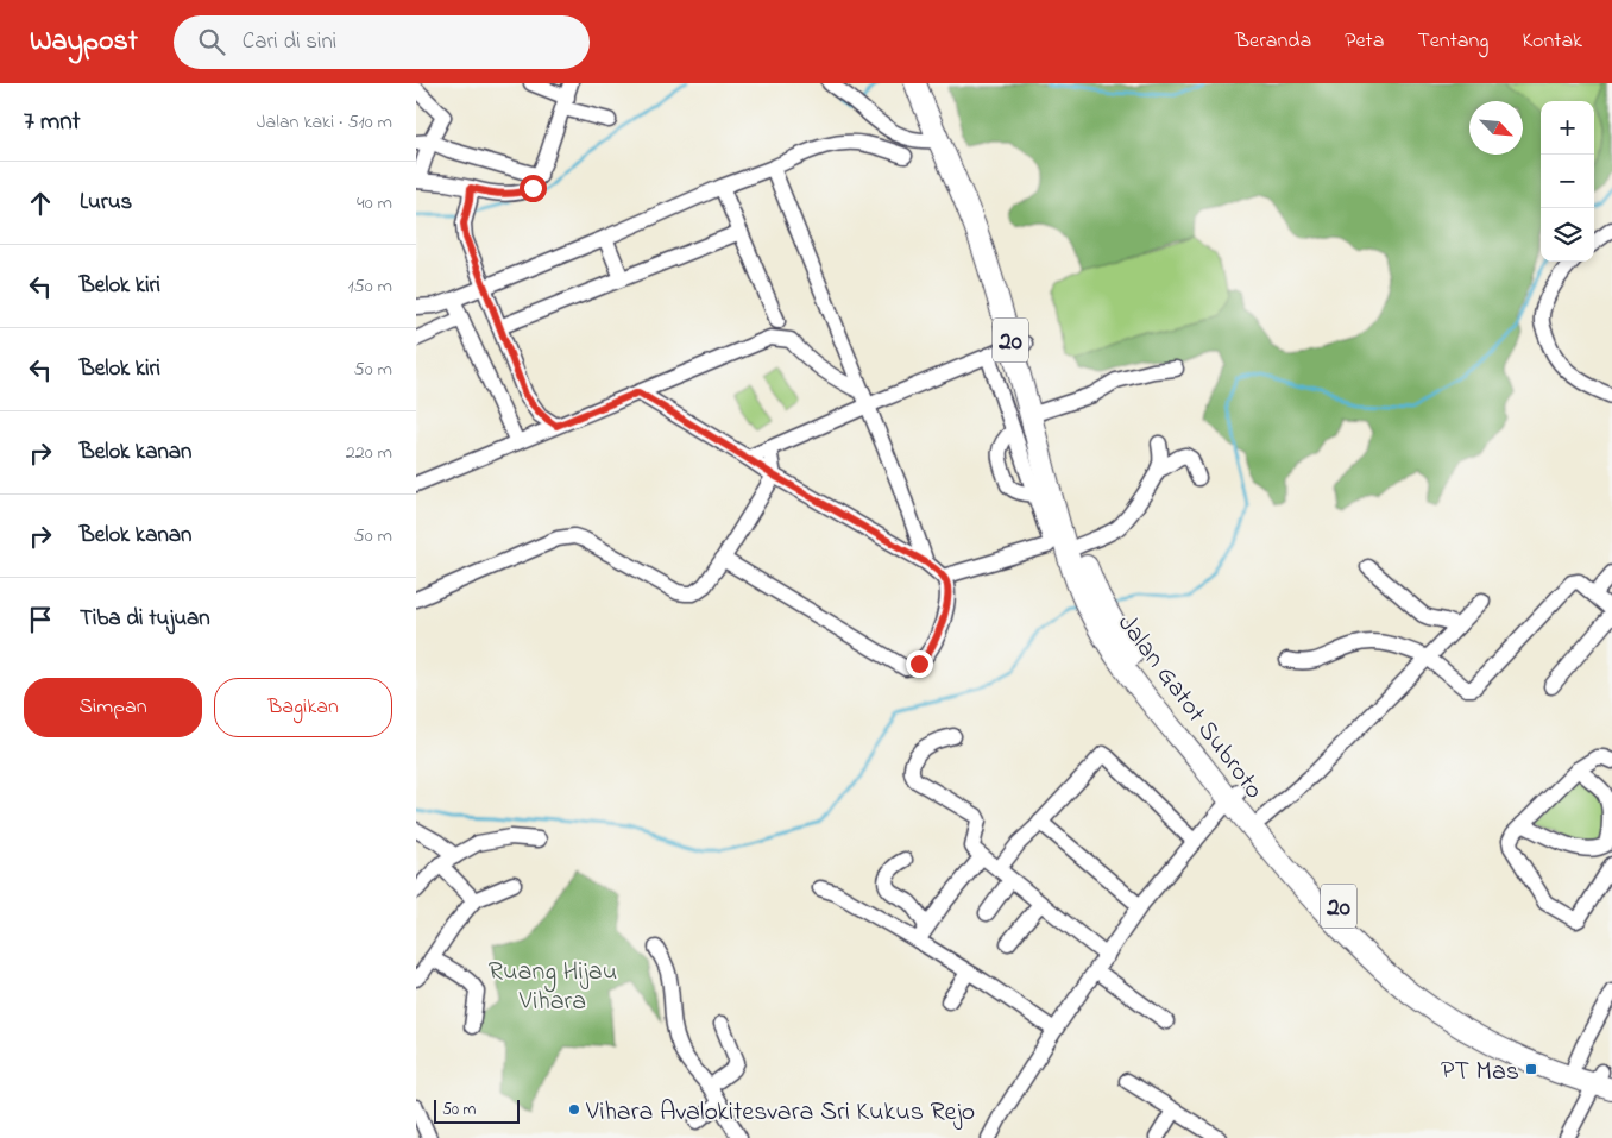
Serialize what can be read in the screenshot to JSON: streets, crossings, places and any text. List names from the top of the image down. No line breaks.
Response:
{"streets":{"highway":["20","Jalan Gatot Subroto"]},"parks":["Ruang Hijau Vihara"],"places":{"transit":["PT Mas"],"other":["Vihara Avalokitesvara Sri Kukus Rejo"]},"scale_bar":"50 m","north":"bottom right","page":{"header":"Waypost","search":"Cari di sini","nav":["Beranda","Peta","Tentang","Kontak"],"heading":["7 mnt","Jalan kaki · 510 m"],"map_buttons":["+","−"],"list":[["Lurus","40 m"],["Belok kiri","150 m"],["Belok kiri","50 m"],["Belok kanan","220 m"],["Belok kanan","50 m"],"Tiba di tujuan"],"buttons":["Simpan","Bagikan"],"scale":"50 m"}}
